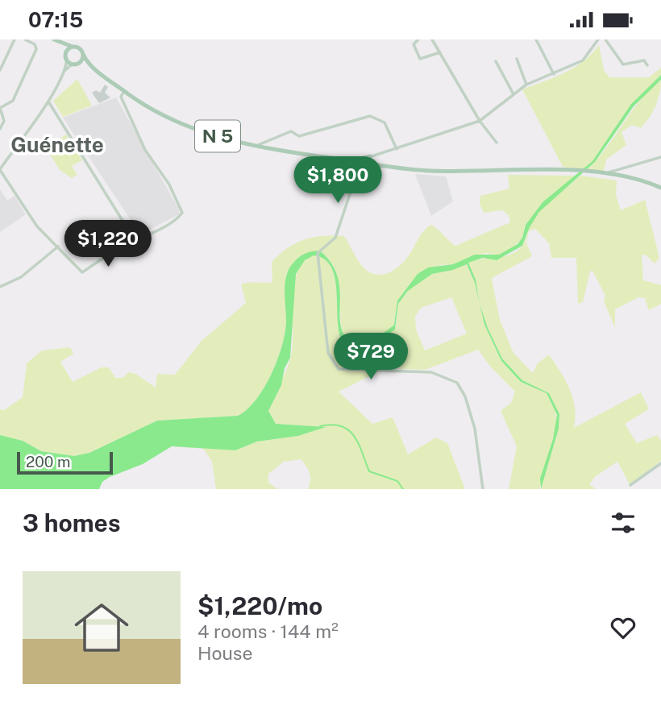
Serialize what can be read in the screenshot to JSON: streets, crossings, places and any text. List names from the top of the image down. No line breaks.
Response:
{"streets":{"main road":["N 5"]},"districts":["Guénette"],"scale_bar":"200 m","page":{"status":"07:15","price":["$1,800","$1,220","$729"],"scale":"200 m","heading":"3 homes","list":[{"name":"$1,220/mo","note":"4 rooms · 144 m² · House"}]}}
